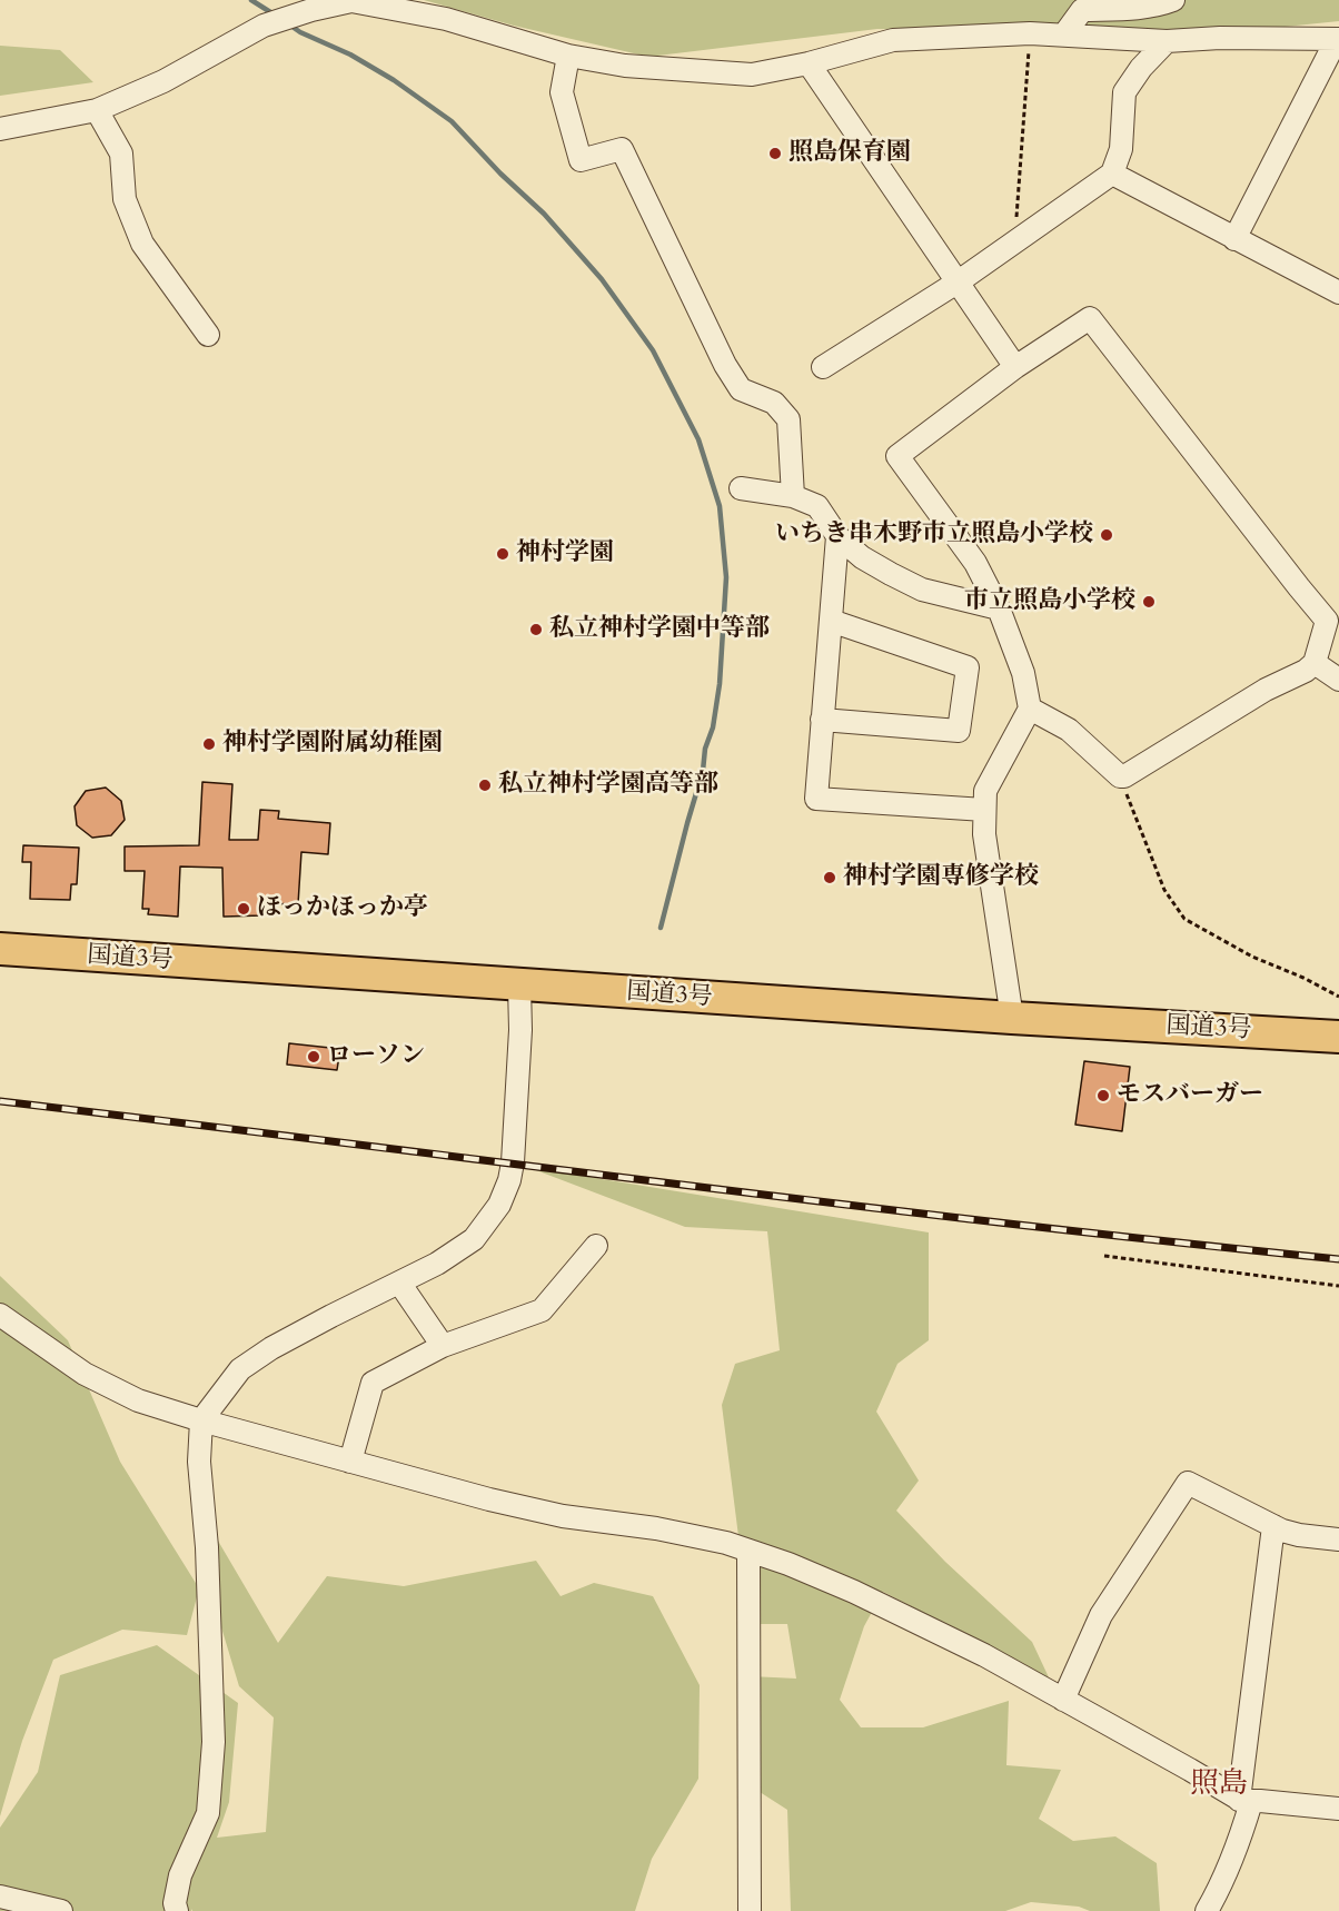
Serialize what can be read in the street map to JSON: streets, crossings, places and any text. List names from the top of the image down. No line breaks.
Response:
{"streets":{"highway":["国道3号"]},"districts":["照島"],"places":["照島保育園","いちき串木野市立照島小学校","神村学園","市立照島小学校","私立神村学園中等部","神村学園附属幼稚園","私立神村学園高等部","神村学園専修学校","ほっかほっか亭","ローソン","モスバーガー"]}
